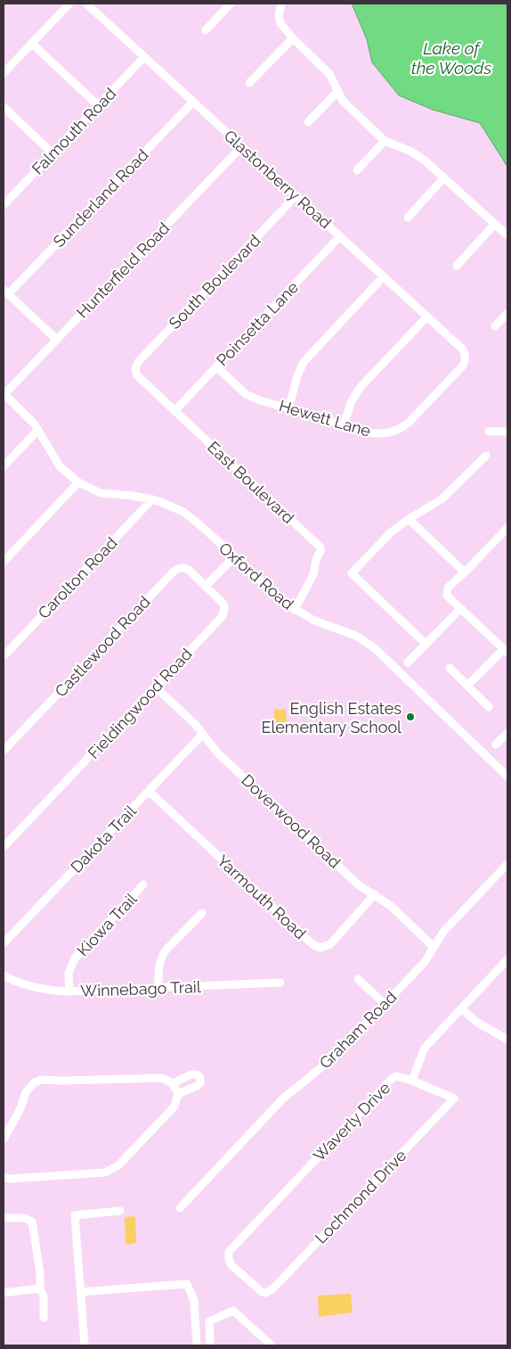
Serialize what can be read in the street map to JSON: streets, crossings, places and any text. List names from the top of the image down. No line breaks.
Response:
{"streets":{"street":["Falmouth Road","Glastonberry Road","Sunderland Road","Hunterfield Road","South Boulevard","Poinsetta Lane","Hewett Lane","East Boulevard","Oxford Road","Carolton Road","Castlewood Road","Fieldingwood Road","Doverwood Road","Dakota Trail","Yarmouth Road","Kiowa Trail","Winnebago Trail","Graham Road","Waverly Drive","Lochmond Drive"]},"crossings":[["Falmouth Road","Glastonberry Road"],["Glastonberry Road","Sunderland Road"],["Glastonberry Road","Hunterfield Road"],["Glastonberry Road","South Boulevard"],["Glastonberry Road","Poinsetta Lane"],["Glastonberry Road","Hewett Lane"],["Hunterfield Road","Oxford Road"],["South Boulevard","East Boulevard"],["Poinsetta Lane","Hewett Lane"],["Poinsetta Lane","East Boulevard"],["East Boulevard","Oxford Road"],["Oxford Road","Carolton Road"],["Castlewood Road","Fieldingwood Road"],["Fieldingwood Road","Doverwood Road"],["Doverwood Road","Dakota Trail"],["Doverwood Road","Yarmouth Road"],["Doverwood Road","Graham Road"],["Dakota Trail","Yarmouth Road"],["Kiowa Trail","Winnebago Trail"],["Waverly Drive","Lochmond Drive"]],"water":["Lake of the Woods"],"places":["English Estates Elementary School"]}
